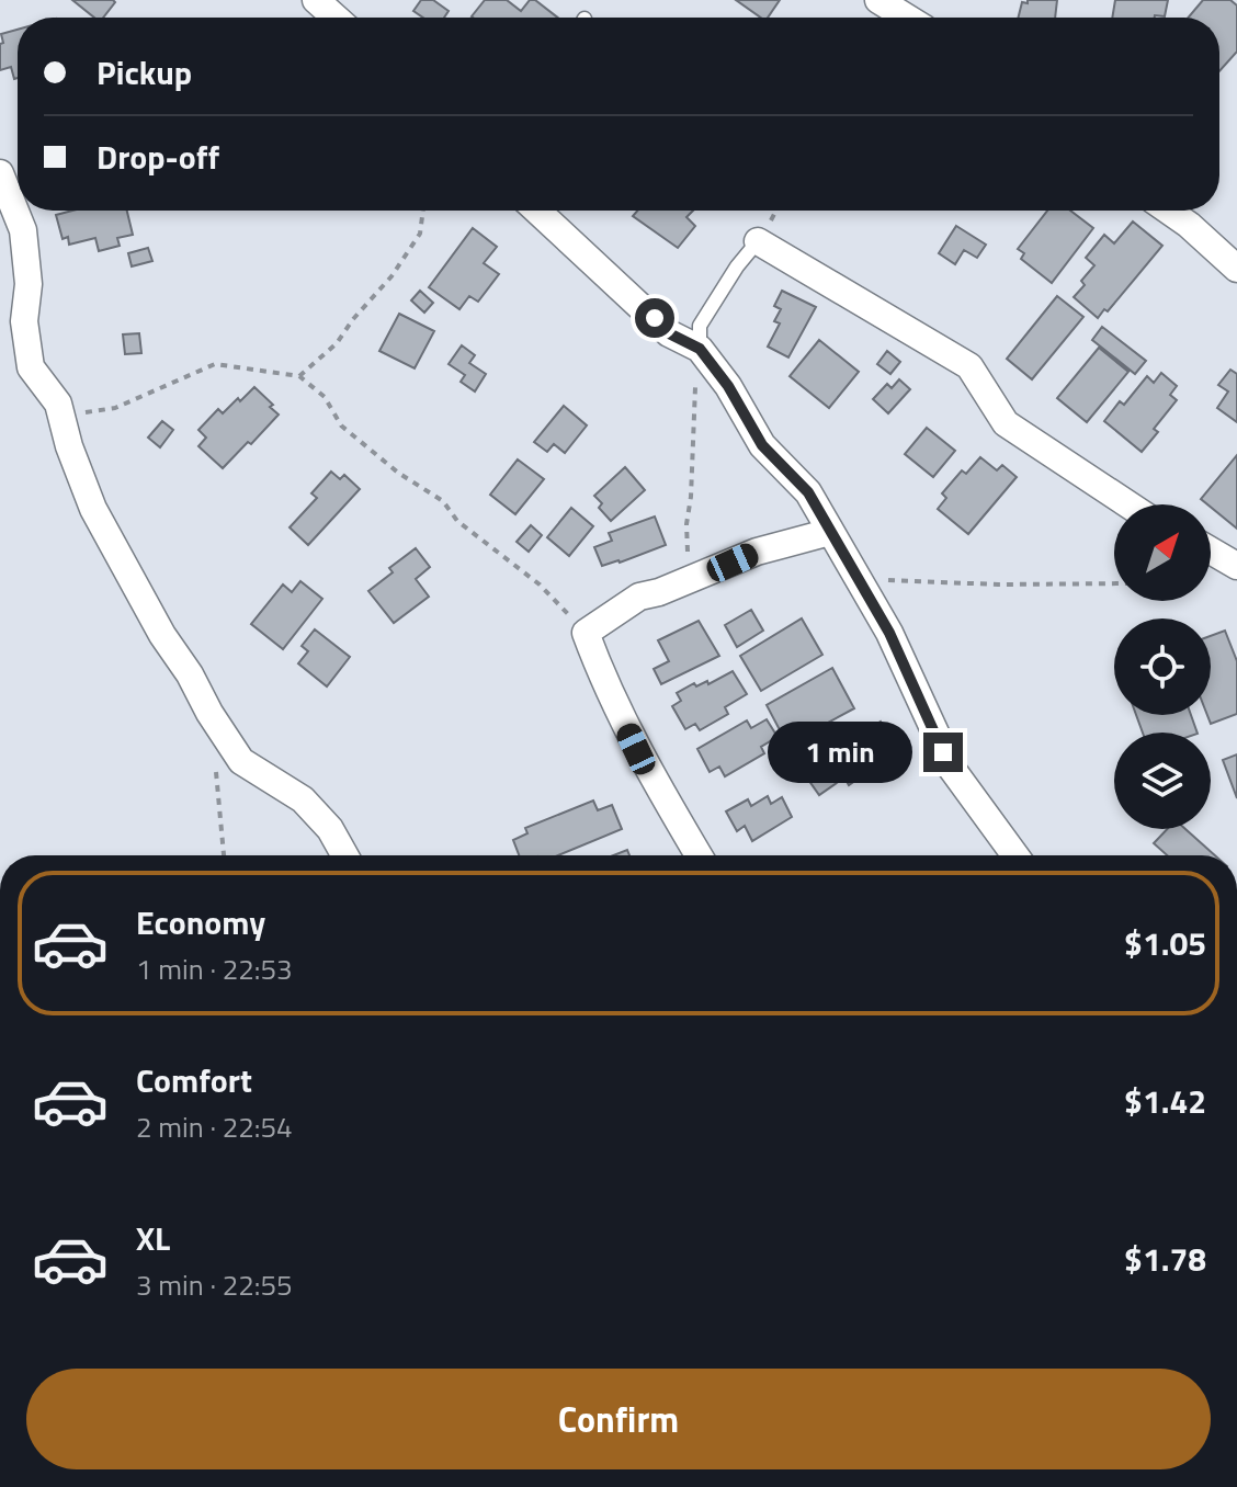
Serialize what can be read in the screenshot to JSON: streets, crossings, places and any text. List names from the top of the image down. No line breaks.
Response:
{"north":"top right","page":{"banner":["Pickup","Drop-off"],"bubble":"1 min","list":[{"name":"Economy","note":"1 min · 22:53","value":"$1.05"},{"name":"Comfort","note":"2 min · 22:54","value":"$1.42"},{"name":"XL","note":"3 min · 22:55","value":"$1.78"}],"buttons":"Confirm"}}
